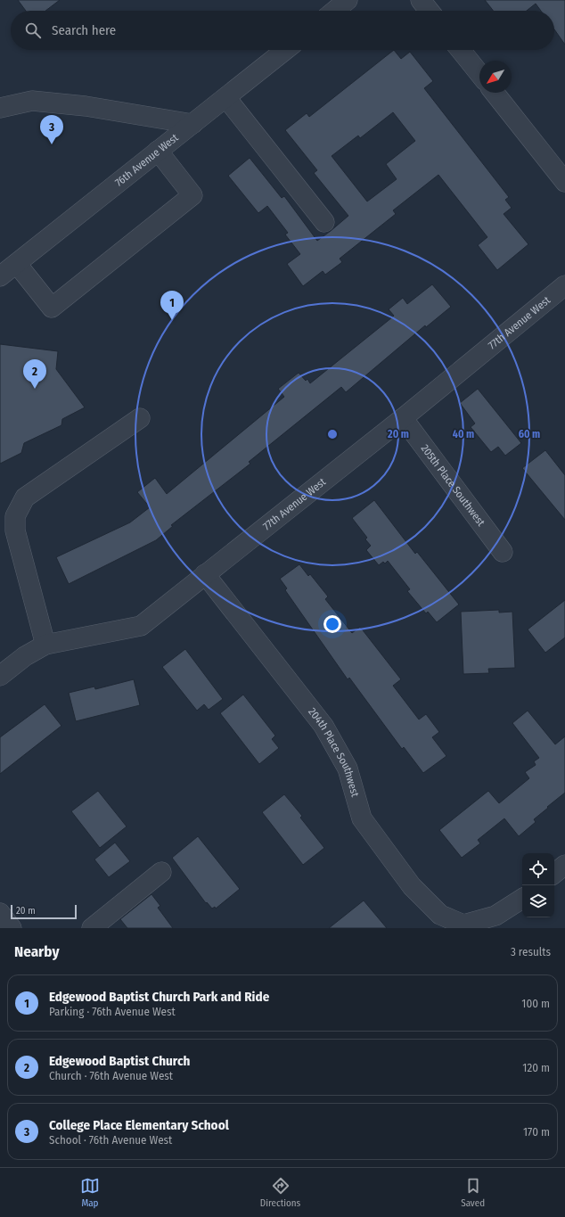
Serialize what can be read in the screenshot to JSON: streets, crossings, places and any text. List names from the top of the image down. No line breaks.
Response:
{"streets":{"street":["76th Avenue West","77th Avenue West","205th Place Southwest","204th Place Southwest"]},"crossings":[["77th Avenue West","205th Place Southwest"],["77th Avenue West","204th Place Southwest"]],"scale_bar":"20 m","north":"bottom left","page":{"search":"Search here","pins":["3","1","2"],"scale":"20 m","heading":["Nearby","3 results"],"list":[{"mark":"1","name":"Edgewood Baptist Church Park and Ride","note":"Parking · 76th Avenue West","value":"100 m"},{"mark":"2","name":"Edgewood Baptist Church","note":"Church · 76th Avenue West","value":"120 m"},{"mark":"3","name":"College Place Elementary School","note":"School · 76th Avenue West","value":"170 m"}],"nav":["Map","Directions","Saved"]},"rings":["20 m","40 m","60 m"]}
